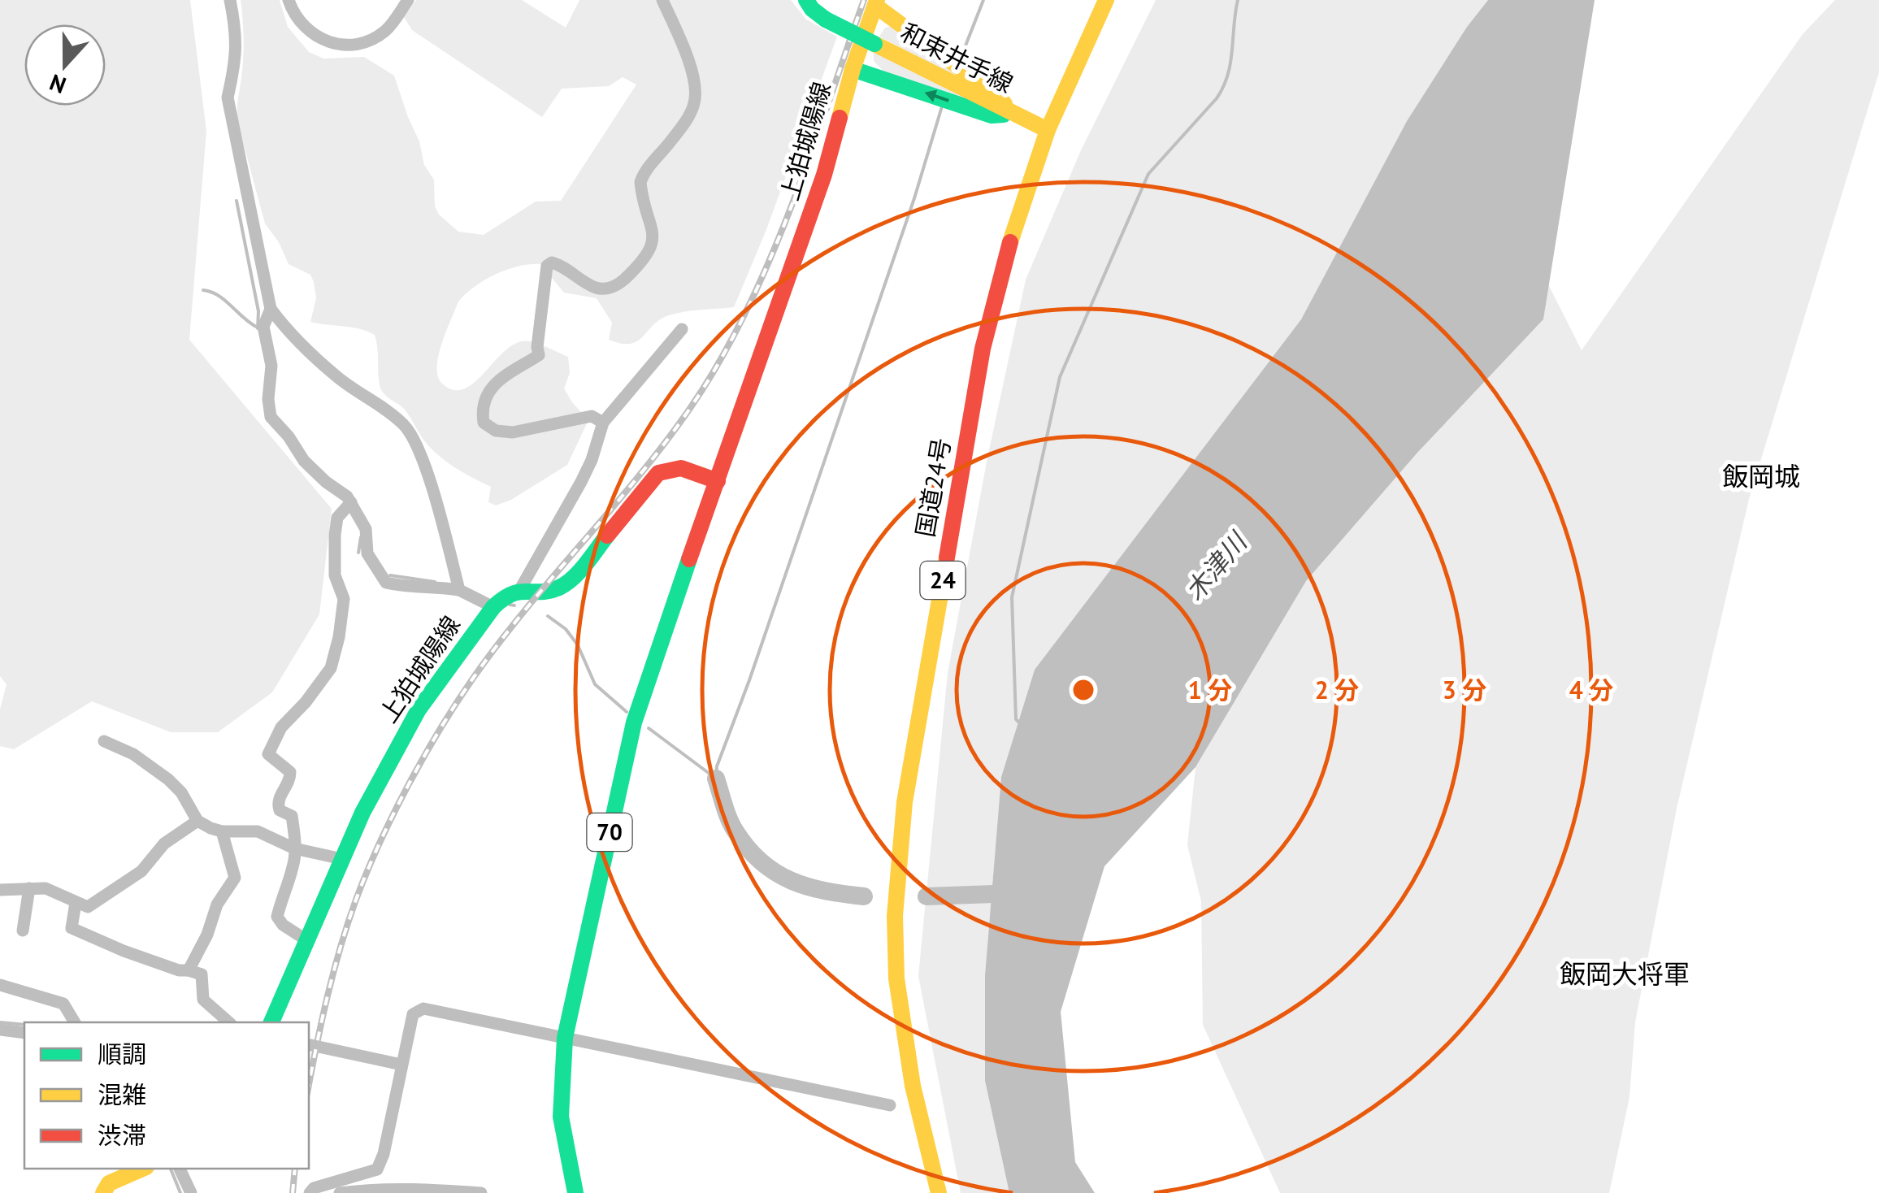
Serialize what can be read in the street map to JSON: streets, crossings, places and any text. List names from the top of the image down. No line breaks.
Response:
{"streets":{"main road":["和束井手線","上狛城陽線","国道24号","24","70"]},"crossings":[["和束井手線","国道24号"]],"districts":["飯岡城","飯岡大将軍"],"water":["木津川"],"legend":["順調","混雑","渋滞"],"north":"bottom","rings":["1 分","2 分","3 分","4 分"]}
